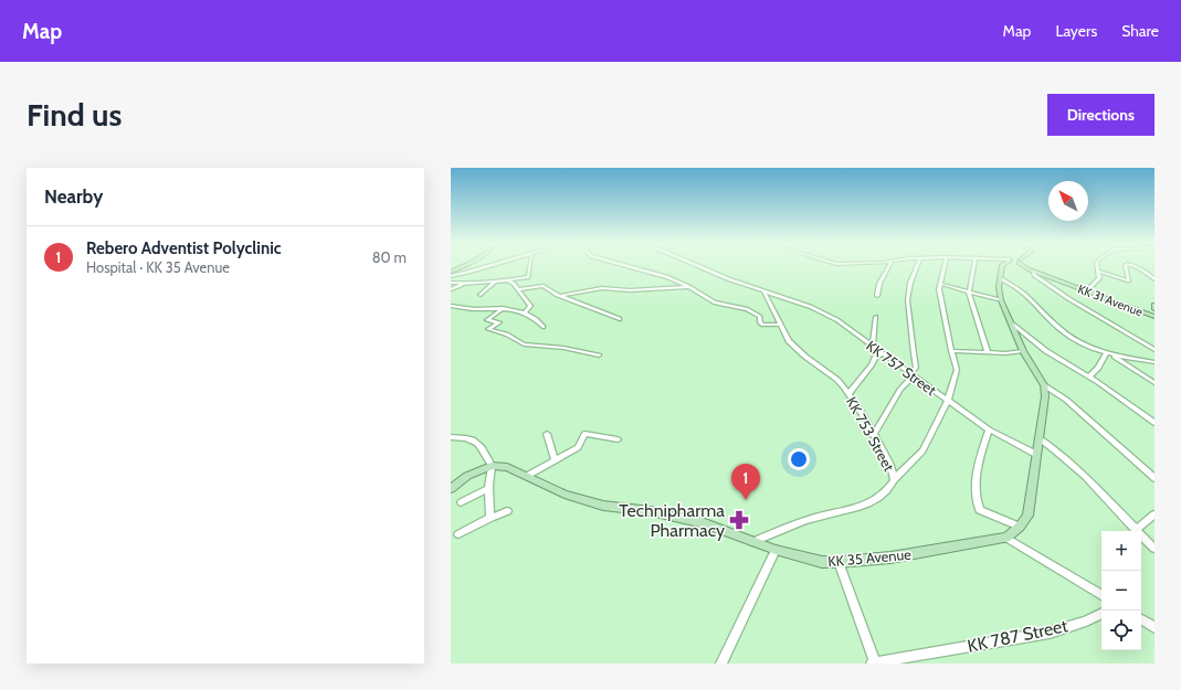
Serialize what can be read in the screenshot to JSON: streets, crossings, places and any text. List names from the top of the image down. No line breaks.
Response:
{"streets":{"main road":["KK 31 Avenue","KK 35 Avenue"],"street":["KK 757 Street","KK 753 Street","KK 787 Street"]},"crossings":[["KK 757 Street","KK 753 Street"],["KK 753 Street","KK 35 Avenue"]],"places":{"pharmacy":["Technipharma Pharmacy"]},"north":"top left","page":{"header":"Map","nav":["Map","Layers","Share"],"buttons":"Directions","title":"Find us","heading":"Nearby","list":[{"mark":"1","name":"Rebero Adventist Polyclinic","note":"Hospital · KK 35 Avenue","value":"80 m"}],"pins":"1","map_buttons":["+","−"]}}
